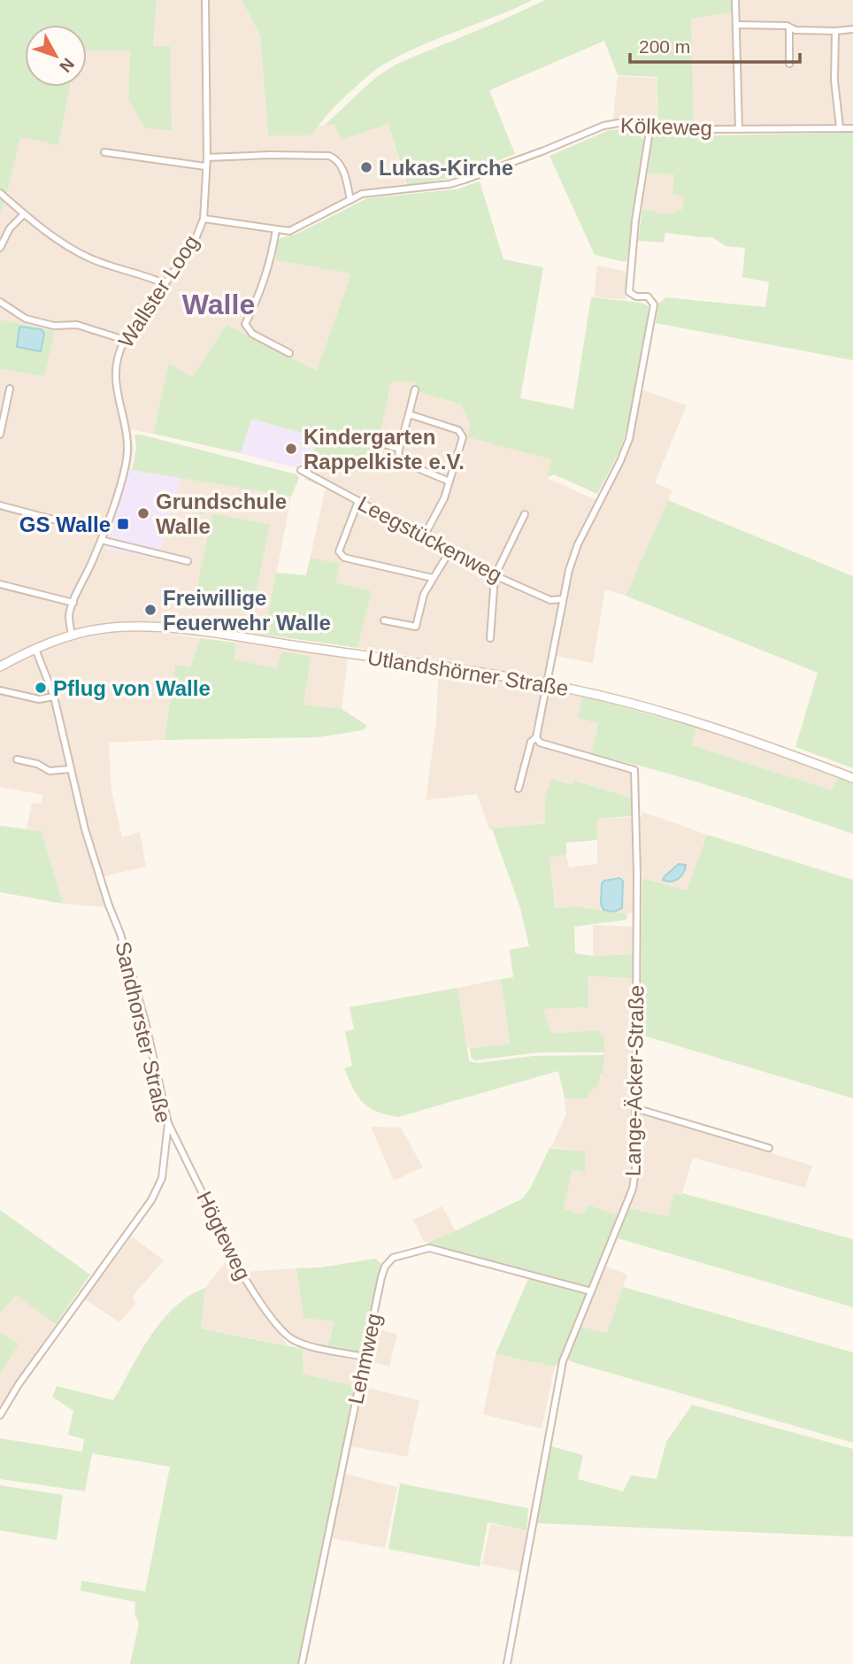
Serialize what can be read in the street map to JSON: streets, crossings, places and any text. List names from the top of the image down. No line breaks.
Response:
{"streets":{"street":["Kölkeweg","Wallster Loog","Leegstückenweg","Utlandshörner Straße","Sandhorster Straße","Lange-Äcker-Straße","Högteweg","Lehmweg"]},"crossings":[["Kölkeweg","Wallster Loog"],["Wallster Loog","Utlandshörner Straße"],["Utlandshörner Straße","Sandhorster Straße"],["Sandhorster Straße","Högteweg"],["Lange-Äcker-Straße","Lehmweg"],["Högteweg","Lehmweg"]],"districts":["Walle"],"places":{"other":["Lukas-Kirche","Kindergarten Rappelkiste e.V.","Grundschule Walle","Freiwillige Feuerwehr Walle","Pflug von Walle"],"transit":["GS Walle"]},"scale_bar":"200 m","north":"bottom right"}
